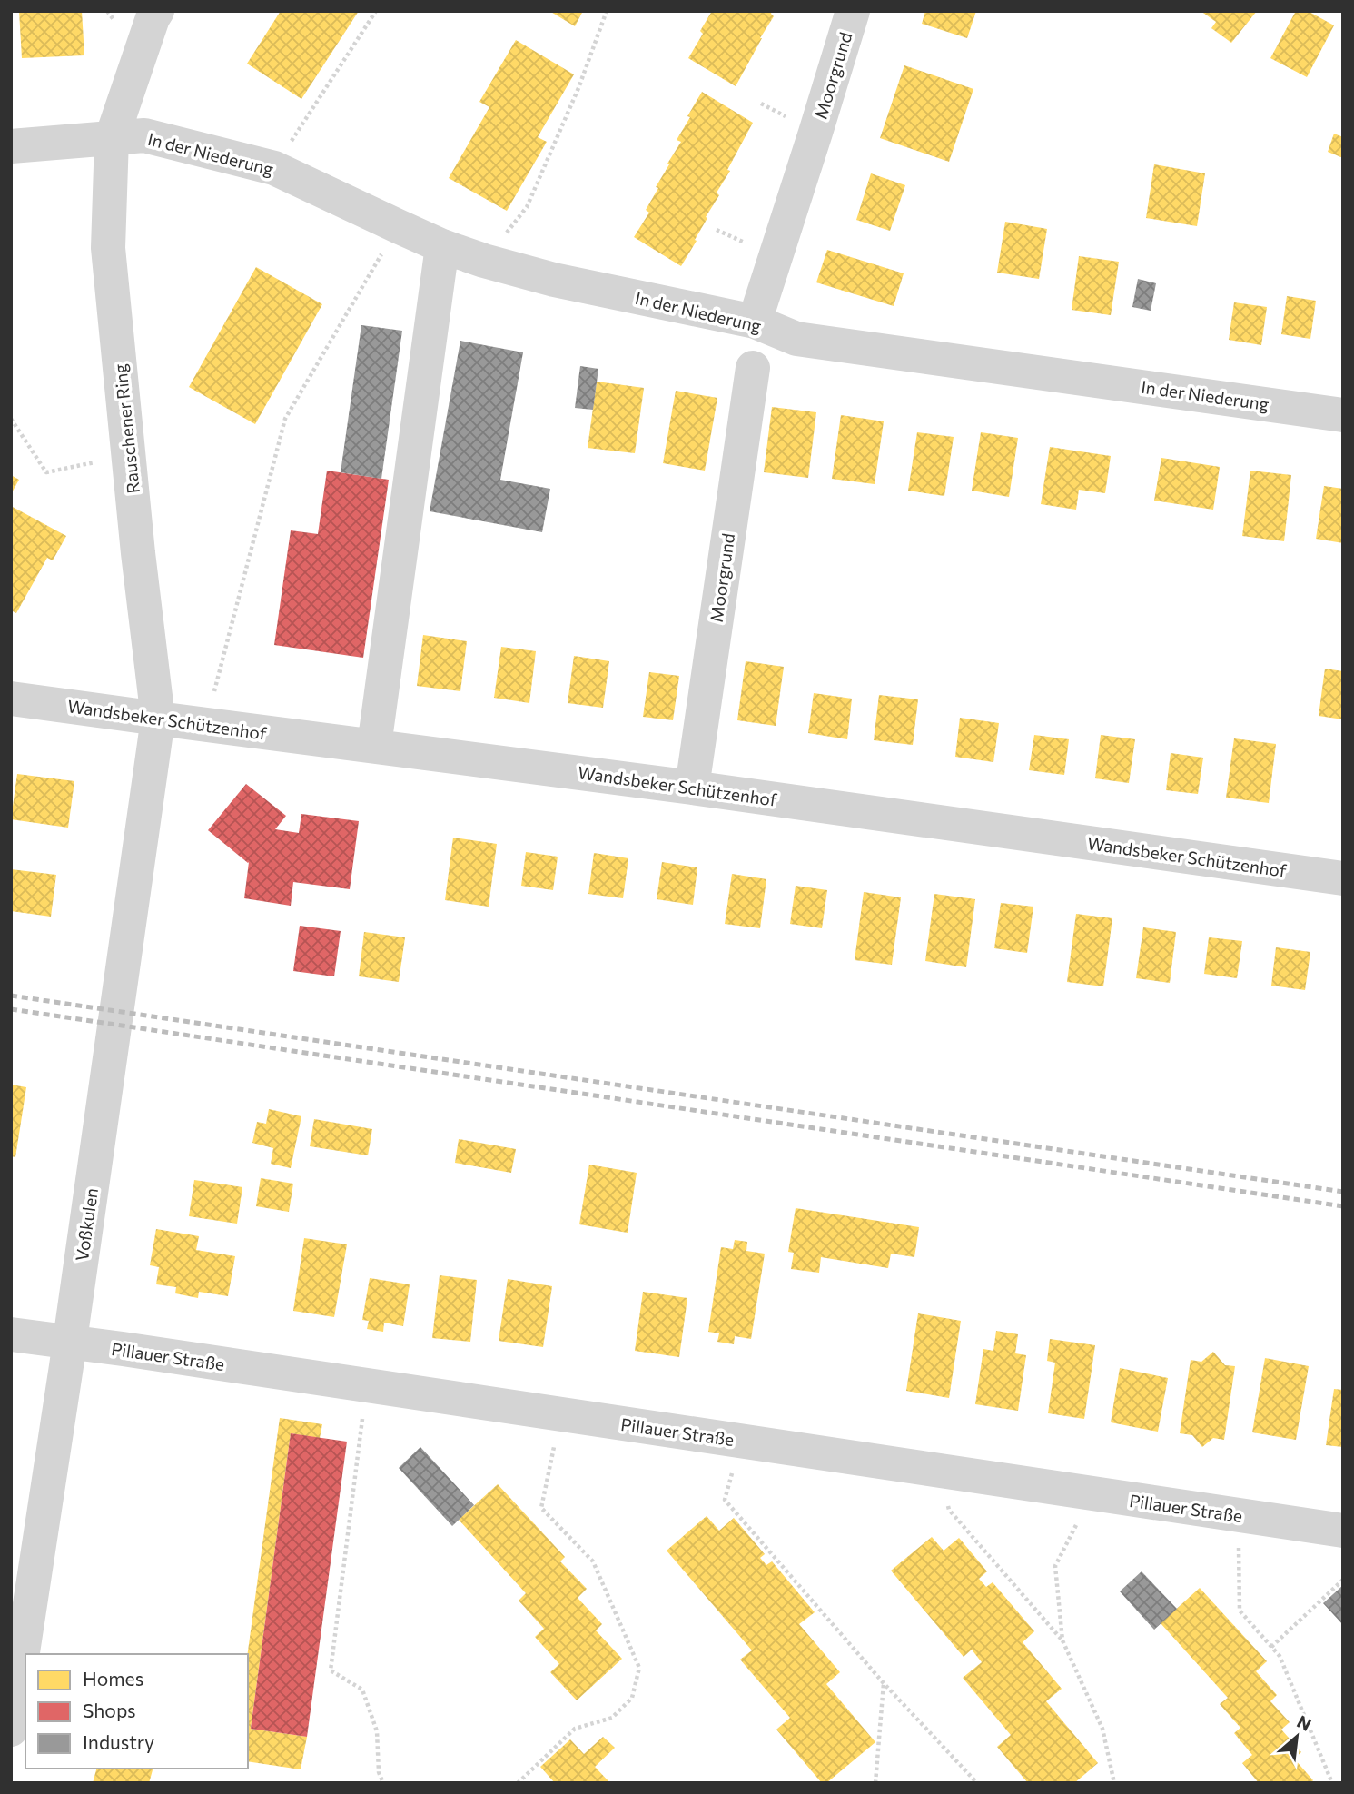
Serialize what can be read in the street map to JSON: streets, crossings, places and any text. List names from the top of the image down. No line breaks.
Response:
{"streets":{"street":["Moorgrund","In der Niederung","Rauschener Ring","Wandsbeker Schützenhof","Voßkulen","Pillauer Straße"]},"crossings":[["Moorgrund","In der Niederung"],["Moorgrund","Wandsbeker Schützenhof"],["In der Niederung","Rauschener Ring"],["Rauschener Ring","Wandsbeker Schützenhof"],["Rauschener Ring","Voßkulen"],["Wandsbeker Schützenhof","Voßkulen"],["Voßkulen","Pillauer Straße"]],"legend":["Homes","Shops","Industry"],"north":"top right"}
